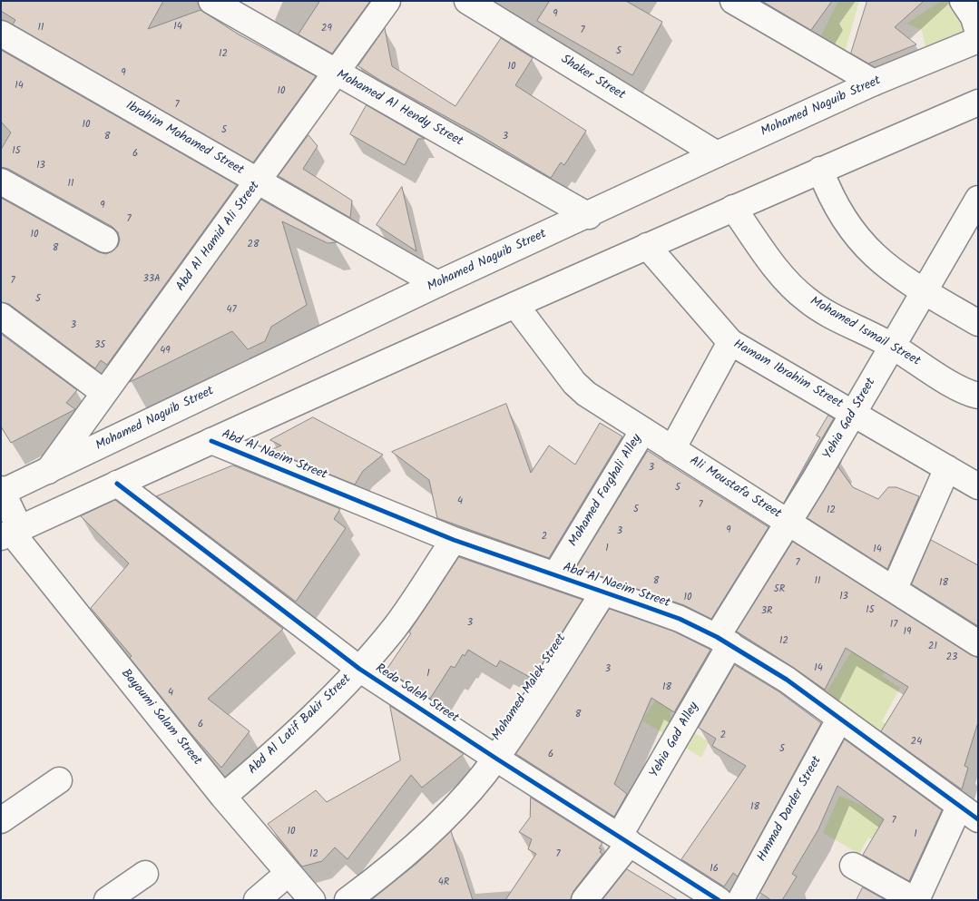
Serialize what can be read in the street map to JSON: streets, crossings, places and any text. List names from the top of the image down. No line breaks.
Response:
{"streets":{"street":["Shaker Street","Mohamed Naguib Street","Mohamed Al Hendy Street","Ibrahim Mohamed Street","Abd Al Hamid Ali Street","Mohamed Ismail Street","Hamam Ibrahim Street","Yehia Gad Street","Abd Al Naeim Street","Ali Moustafa Street","Mohamed Farghali Alley","Mohamed Malek Street","Reda Saleh Street","Bayoumi Salam Street","Abd Al Latif Bakir Street","Yehia Gad Alley","Hmmad Darder Street"]},"crossings":[["Shaker Street","Mohamed Naguib Street"],["Mohamed Naguib Street","Mohamed Al Hendy Street"],["Mohamed Naguib Street","Ibrahim Mohamed Street"],["Mohamed Naguib Street","Abd Al Hamid Ali Street"],["Mohamed Naguib Street","Bayoumi Salam Street"],["Mohamed Al Hendy Street","Abd Al Hamid Ali Street"],["Ibrahim Mohamed Street","Abd Al Hamid Ali Street"],["Mohamed Ismail Street","Yehia Gad Street"],["Hamam Ibrahim Street","Yehia Gad Street"],["Yehia Gad Street","Abd Al Naeim Street"],["Yehia Gad Street","Ali Moustafa Street"],["Yehia Gad Street","Yehia Gad Alley"],["Abd Al Naeim Street","Mohamed Farghali Alley"],["Abd Al Naeim Street","Mohamed Malek Street"],["Abd Al Naeim Street","Abd Al Latif Bakir Street"],["Abd Al Naeim Street","Yehia Gad Alley"],["Abd Al Naeim Street","Hmmad Darder Street"],["Ali Moustafa Street","Mohamed Farghali Alley"],["Mohamed Malek Street","Reda Saleh Street"],["Reda Saleh Street","Abd Al Latif Bakir Street"],["Reda Saleh Street","Yehia Gad Alley"],["Bayoumi Salam Street","Abd Al Latif Bakir Street"]],"house_numbers":["9","14","11","29","7","5","12","10","9","14","10","7","10","5","8","3","15","6","13","11","9","7","10","28","8","33A","7","5","47","3","35","49","3","5","4","7","5","12","9","3","2","1","14","7","8","11","18","5R","13","10","15","3R","3","17","19","12","21","23","14","3","1","18","4","8","6","2","24","5","6","18","7","10","1","12","7","16","4R"]}
